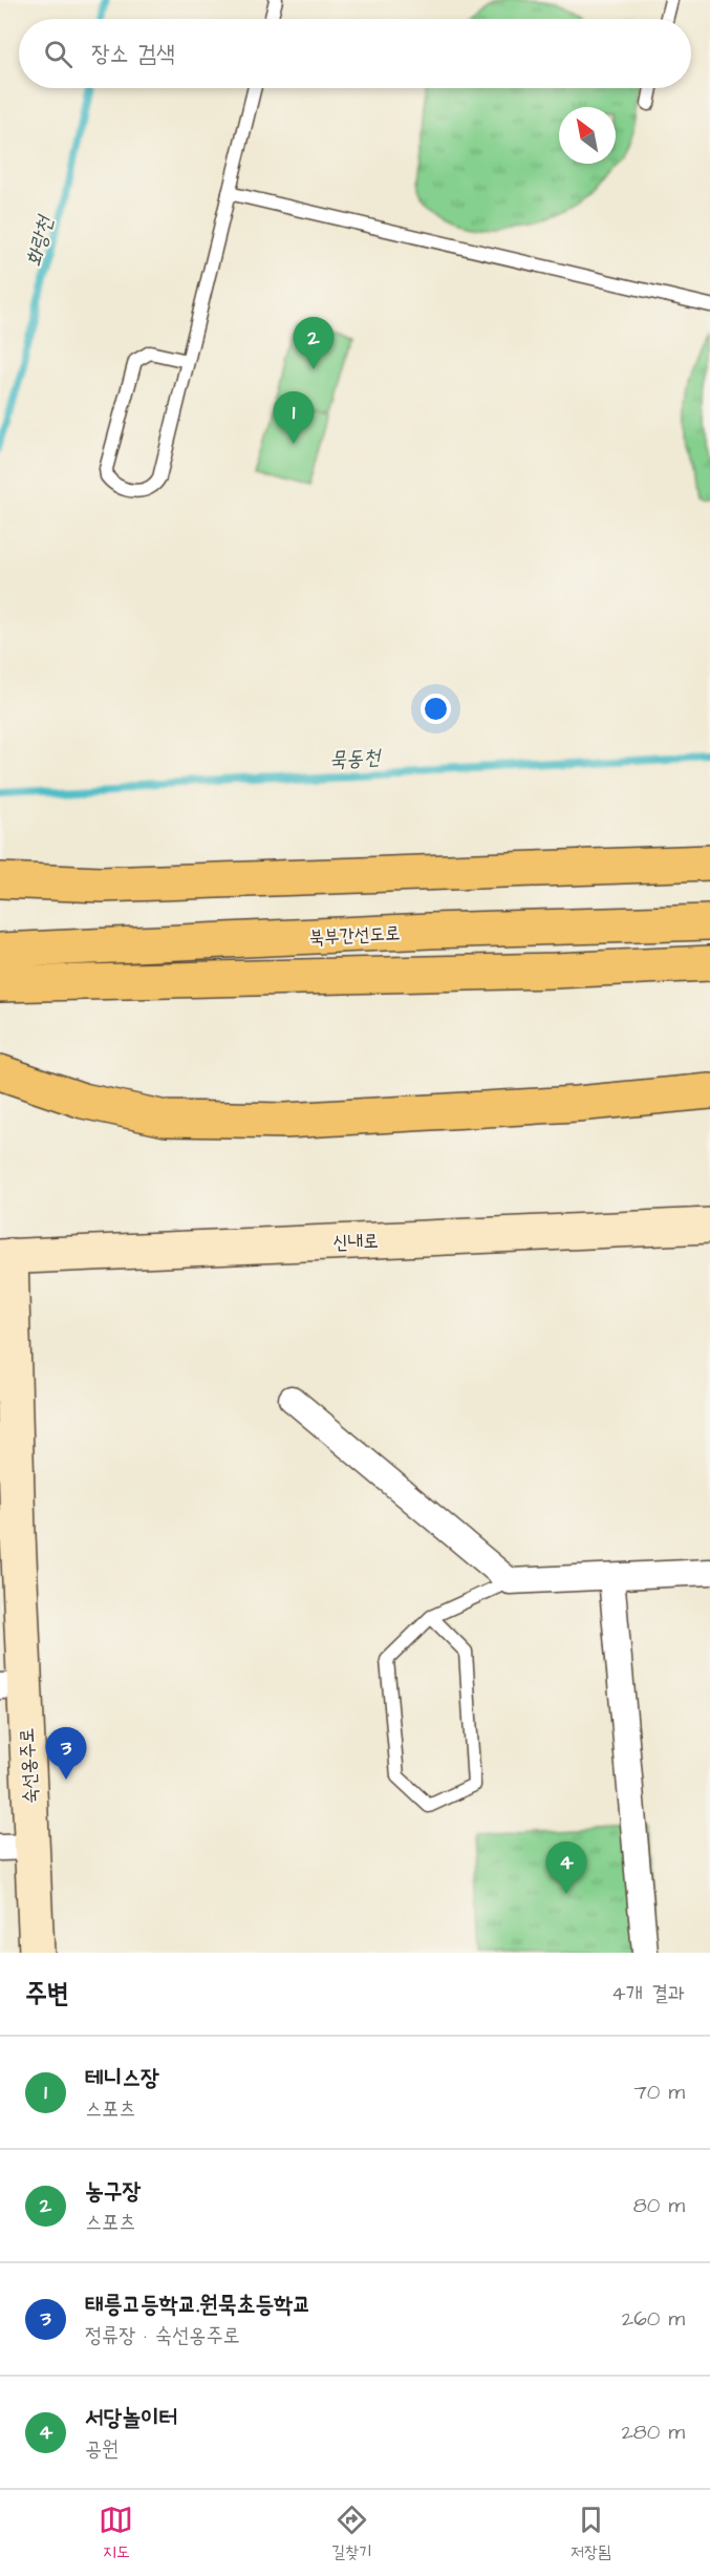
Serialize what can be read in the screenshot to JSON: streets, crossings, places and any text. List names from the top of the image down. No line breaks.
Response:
{"streets":{"highway":["북부간선도로"],"street":["신내로","숙선옹주로"]},"crossings":[["신내로","숙선옹주로"]],"water":["화랑천","묵동천"],"north":"top left","page":{"search":"장소 검색","pins":["2","1","3","4"],"heading":["주변","4개 결과"],"list":[{"mark":"1","name":"테니스장","note":"스포츠","value":"70 m"},{"mark":"2","name":"농구장","note":"스포츠","value":"80 m"},{"mark":"3","name":"태릉고등학교.원묵초등학교","note":"정류장 · 숙선옹주로","value":"260 m"},{"mark":"4","name":"서당놀이터","note":"공원","value":"280 m"}],"nav":["지도","길찾기","저장됨"]}}
